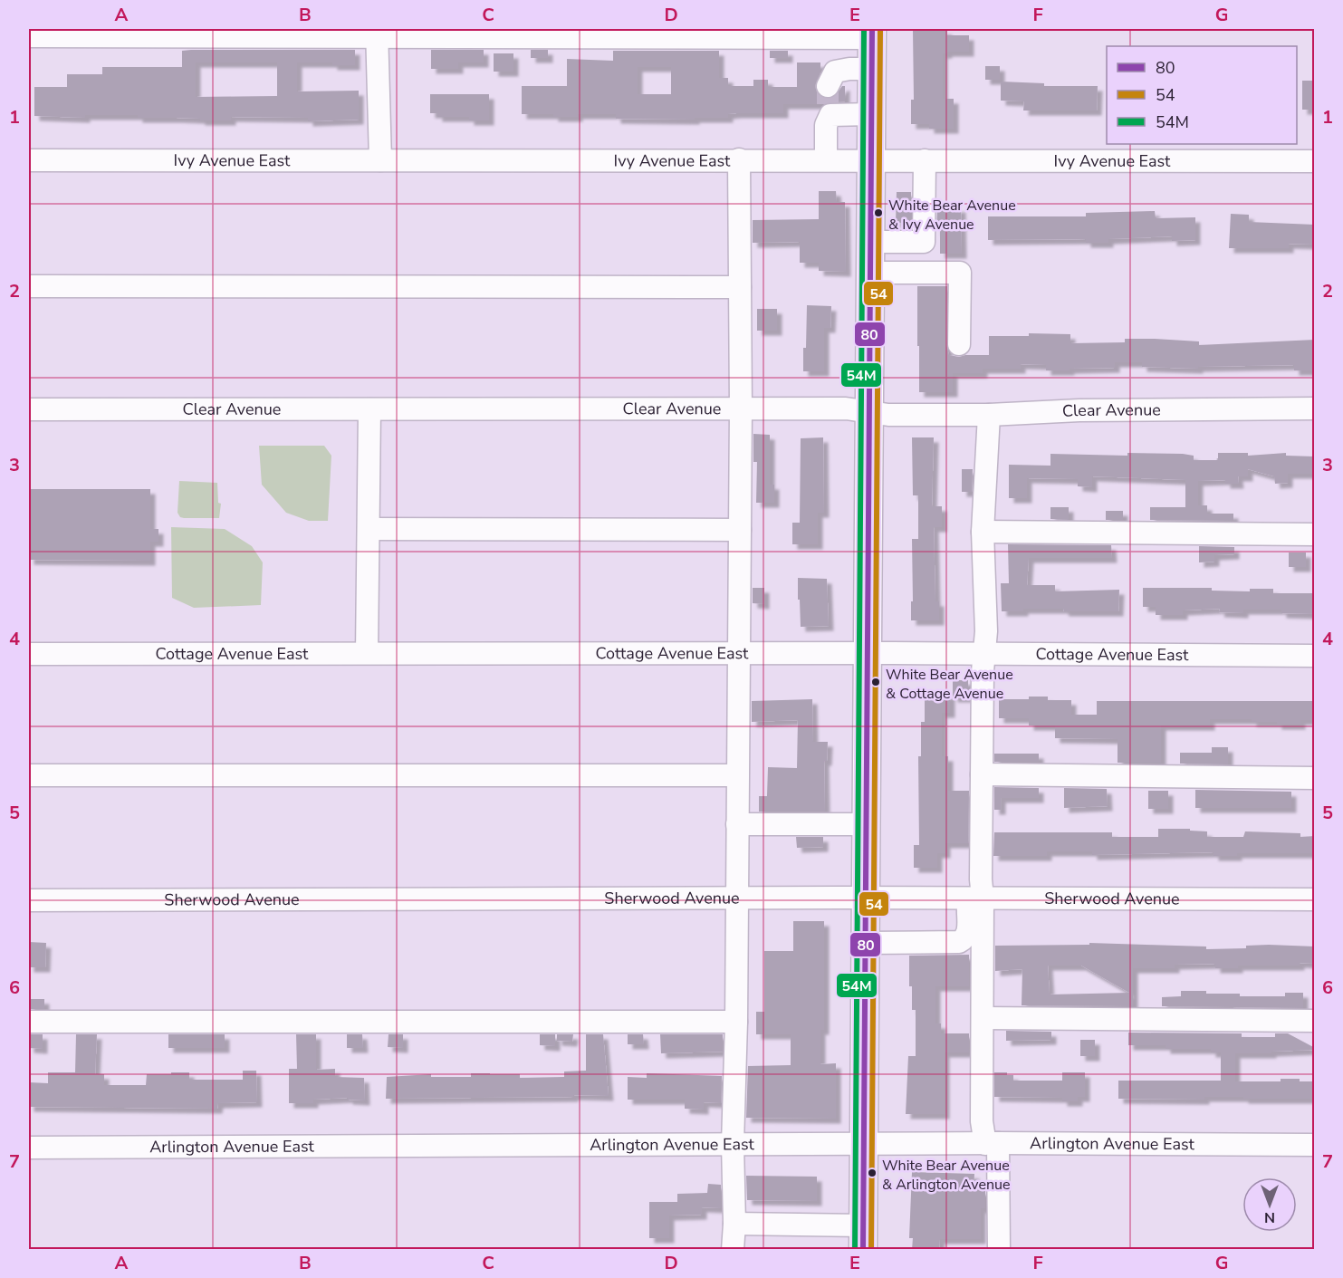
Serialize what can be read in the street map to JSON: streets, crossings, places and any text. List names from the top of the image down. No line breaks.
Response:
{"streets":{"street":["Ivy Avenue East","Clear Avenue","Cottage Avenue East","Sherwood Avenue","Arlington Avenue East"]},"places":["White Bear Avenue & Ivy Avenue","White Bear Avenue & Cottage Avenue","White Bear Avenue & Arlington Avenue"],"lines":["transit line 80","transit line 54","transit line 54M"],"legend":["80","54","54M"],"north":"bottom","grid":{"columns":["A","B","C","D","E","F","G"],"rows":["1","2","3","4","5","6","7"]}}
